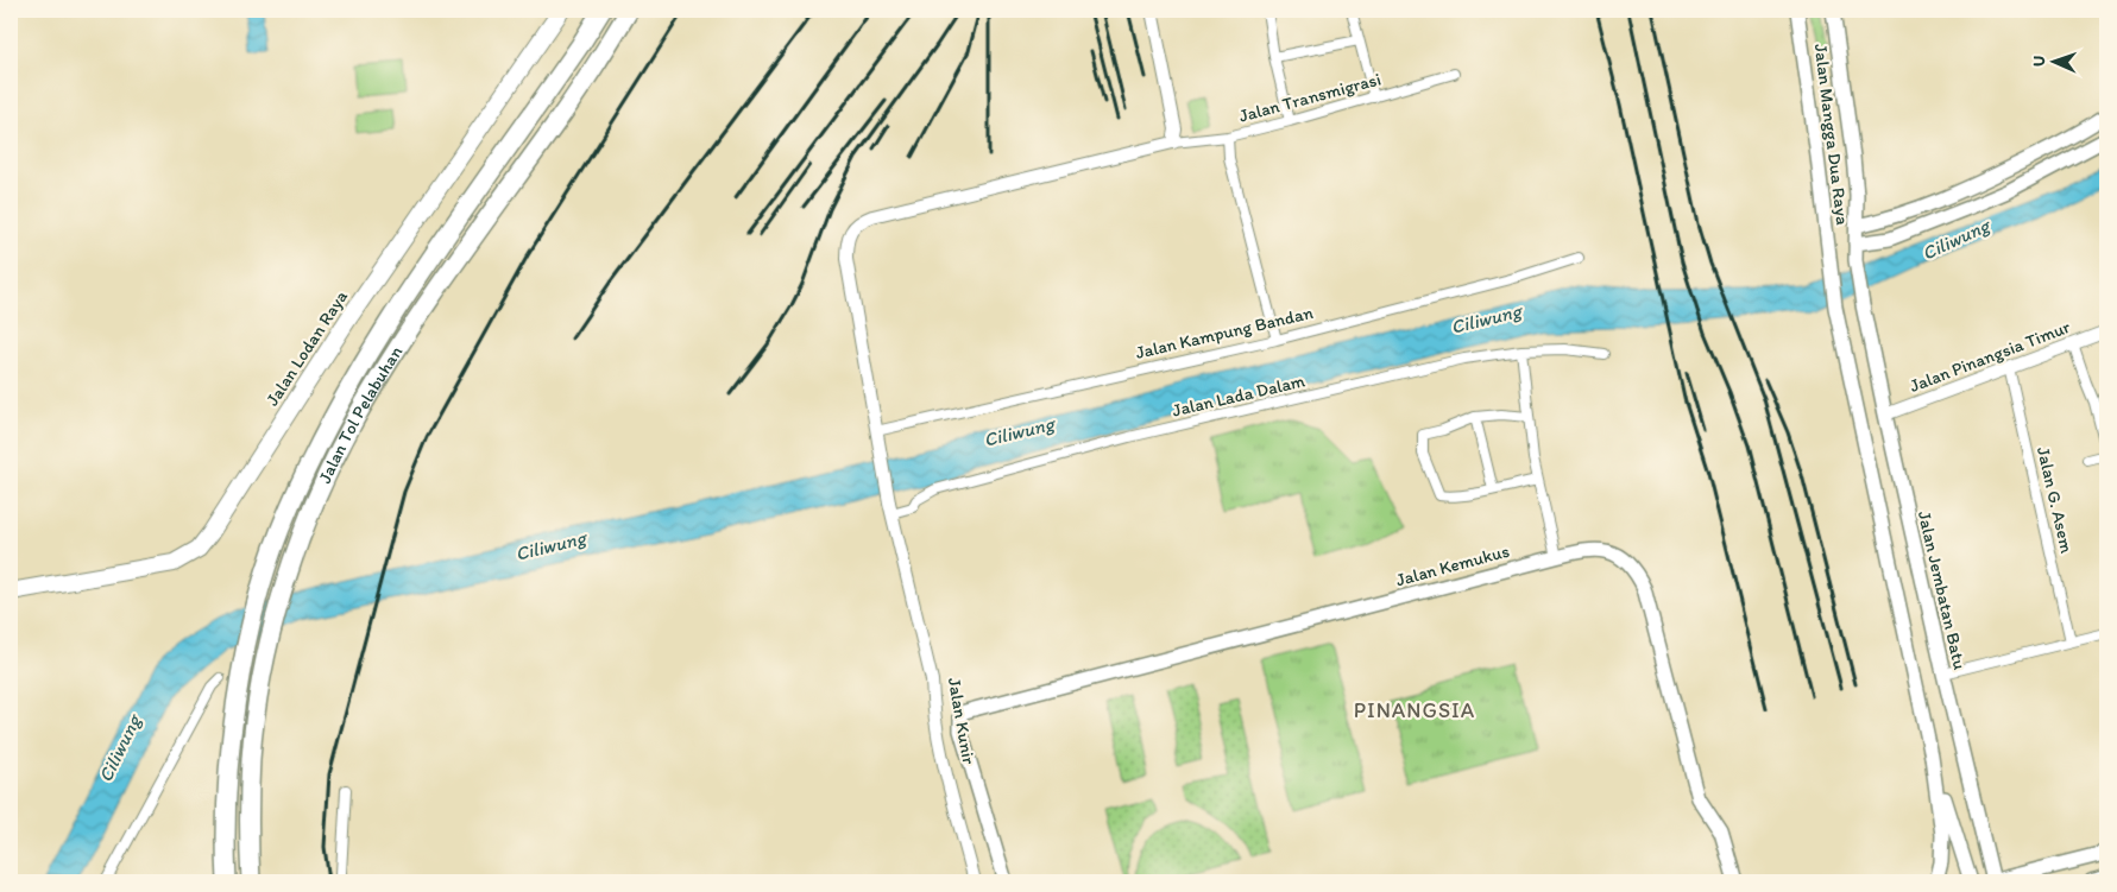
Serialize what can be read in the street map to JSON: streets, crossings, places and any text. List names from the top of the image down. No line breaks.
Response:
{"streets":{"highway":["Jalan Lodan Raya","Jalan Tol Pelabuhan"],"main road":["Jalan Mangga Dua Raya","Jalan Kemukus","Jalan Jembatan Batu","Jalan Kunir"],"street":["Jalan Transmigrasi","Jalan Kampung Bandan","Jalan Pinangsia Timur","Jalan Lada Dalam","Jalan G. Asem"]},"crossings":[["Jalan Mangga Dua Raya","Jalan Jembatan Batu"],["Jalan Kampung Bandan","Jalan Kunir"],["Jalan Pinangsia Timur","Jalan G. Asem"],["Jalan Pinangsia Timur","Jalan Jembatan Batu"],["Jalan Lada Dalam","Jalan Kunir"],["Jalan Kemukus","Jalan Kunir"]],"districts":["PINANGSIA"],"water":["Ciliwung"],"north":"left"}
